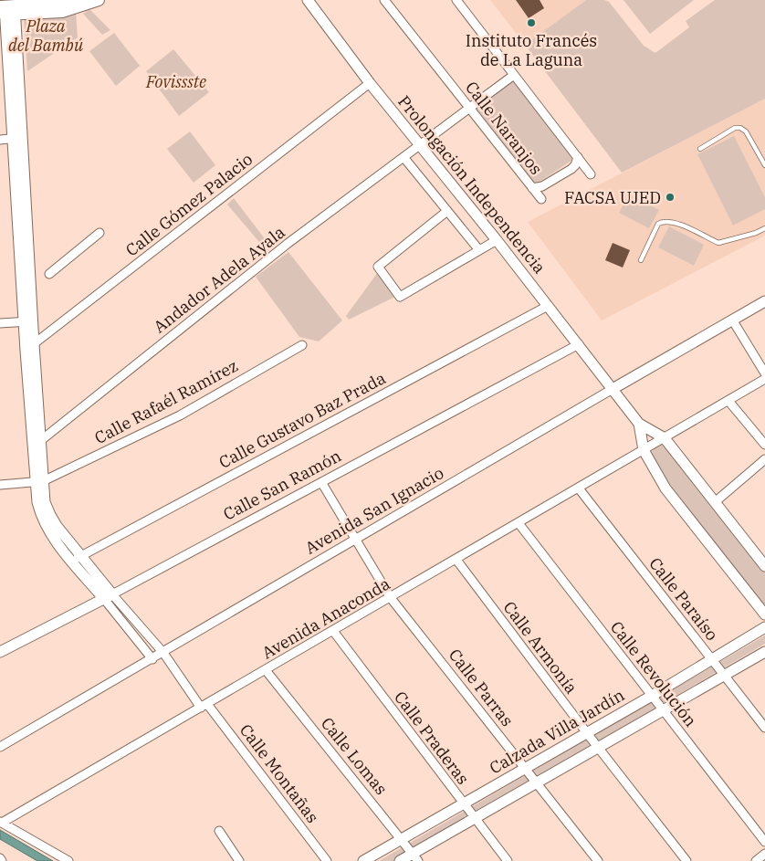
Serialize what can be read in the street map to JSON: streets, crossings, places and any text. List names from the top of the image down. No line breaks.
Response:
{"streets":{"street":["Calle Naranjos","Prolongación Independencia","Calle Gómez Palacio","Andador Adela Ayala","Calle Rafaél Ramírez","Calle Gustavo Baz Prada","Calle San Ramón","Avenida San Ignacio","Calle Paraíso","Avenida Anaconda","Calle Armonía","Calle Revolución","Calle Parras","Calzada Villa Jardín","Calle Praderas","Calle Lomas","Calle Montañas"]},"crossings":[["Calle Naranjos","Andador Adela Ayala"],["Prolongación Independencia","Calle Gómez Palacio"],["Prolongación Independencia","Andador Adela Ayala"],["Prolongación Independencia","Calle Gustavo Baz Prada"],["Prolongación Independencia","Calle San Ramón"],["Prolongación Independencia","Avenida San Ignacio"],["Calle San Ramón","Calle Parras"],["Calle San Ramón","Calle Montañas"],["Avenida San Ignacio","Calle Parras"],["Avenida San Ignacio","Calle Montañas"],["Calle Paraíso","Avenida Anaconda"],["Calle Paraíso","Calzada Villa Jardín"],["Avenida Anaconda","Calle Armonía"],["Avenida Anaconda","Calle Revolución"],["Avenida Anaconda","Calle Parras"],["Avenida Anaconda","Calle Praderas"],["Avenida Anaconda","Calle Lomas"],["Avenida Anaconda","Calle Montañas"],["Calle Armonía","Calzada Villa Jardín"],["Calle Revolución","Calzada Villa Jardín"],["Calle Parras","Calzada Villa Jardín"],["Calzada Villa Jardín","Calle Praderas"],["Calzada Villa Jardín","Calle Lomas"]],"parks":["Plaza del Bambú","Fovissste"],"places":["Instituto Francés de La Laguna","FACSA UJED"]}
